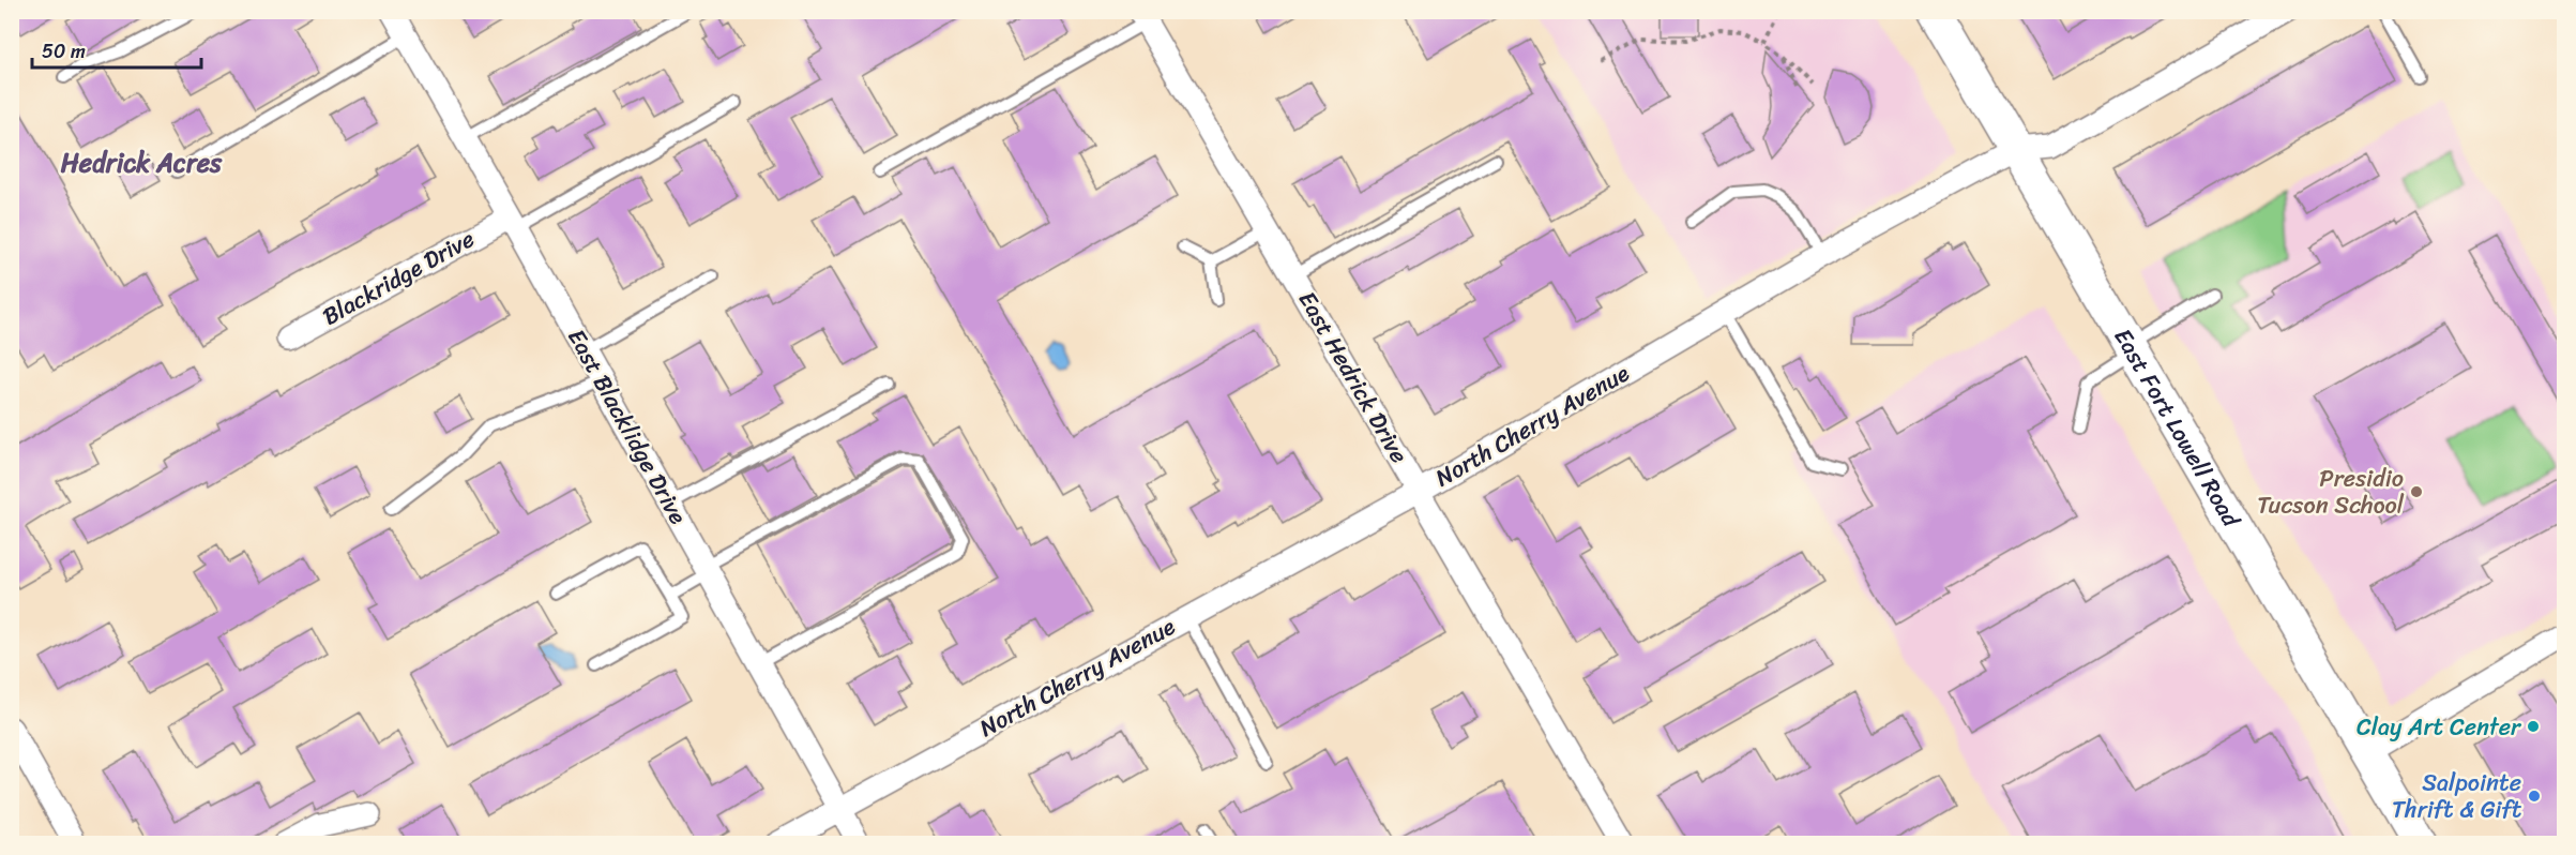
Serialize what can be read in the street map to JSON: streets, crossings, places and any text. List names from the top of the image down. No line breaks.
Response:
{"streets":{"main road":["East Fort Lowell Road"],"street":["Blackridge Drive","East Hedrick Drive","North Cherry Avenue","East Blacklidge Drive"]},"crossings":[["Blackridge Drive","East Blacklidge Drive"],["East Hedrick Drive","North Cherry Avenue"],["North Cherry Avenue","East Blacklidge Drive"],["North Cherry Avenue","East Fort Lowell Road"]],"districts":["Hedrick Acres"],"places":["Presidio Tucson School","Clay Art Center","Salpointe Thrift & Gift"],"scale_bar":"50 m"}
